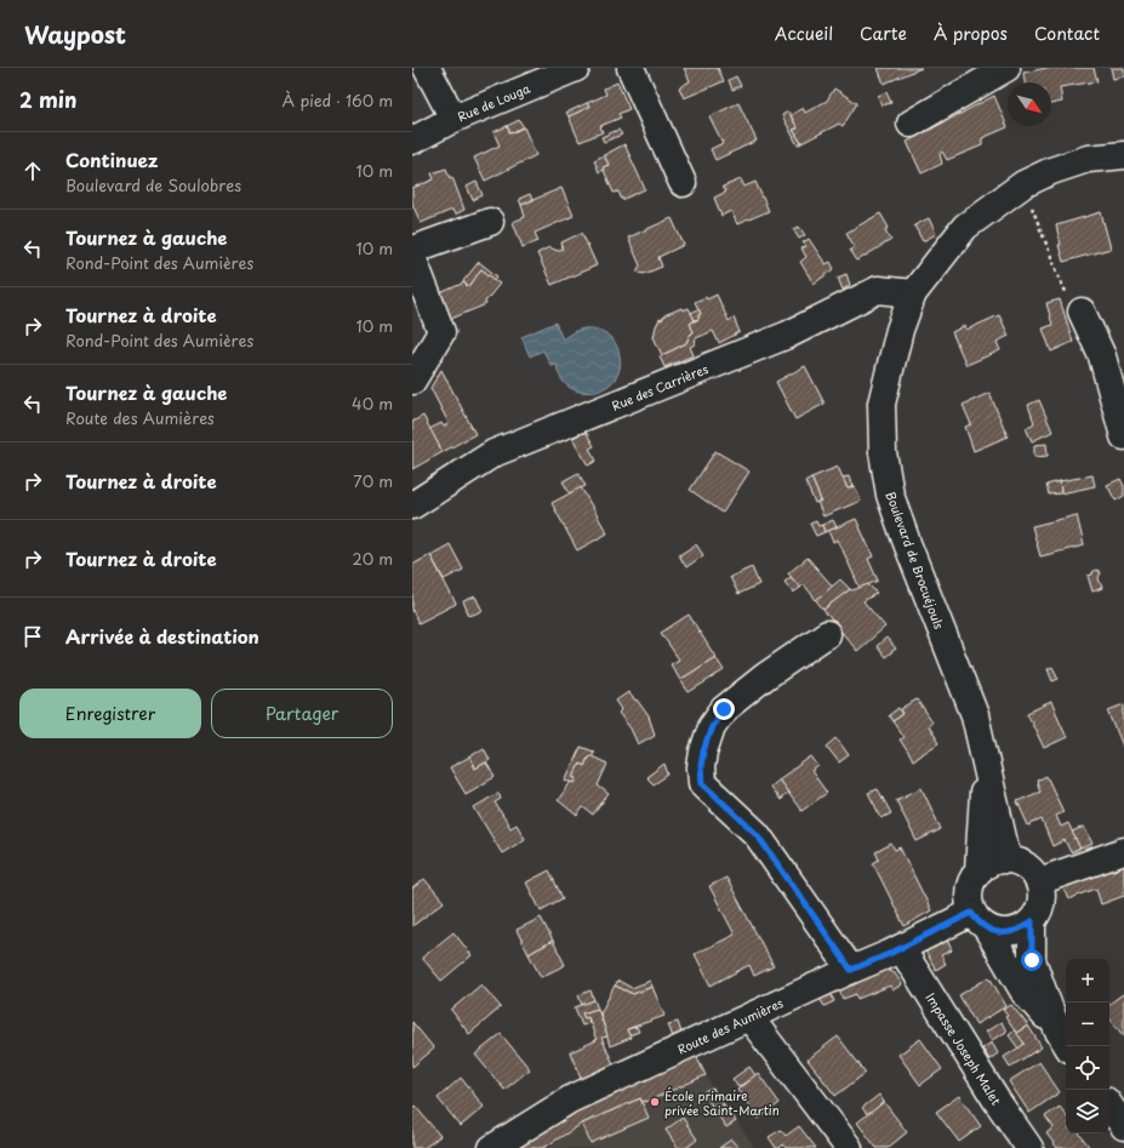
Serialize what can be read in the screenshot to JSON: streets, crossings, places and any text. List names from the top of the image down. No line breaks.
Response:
{"streets":{"street":["Rue de Louga","Rue des Carrières","Boulevard de Brocuéjouls","Route des Aumières","Impasse Joseph Malet"]},"crossings":[["Rue des Carrières","Boulevard de Brocuéjouls"],["Boulevard de Brocuéjouls","Route des Aumières"],["Route des Aumières","Impasse Joseph Malet"]],"places":["École primaire privée Saint-Martin"],"north":"bottom right","page":{"header":"Waypost","nav":["Accueil","Carte","À propos","Contact"],"heading":["2 min","À pied · 160 m"],"list":[["Continuez","Boulevard de Soulobres","10 m"],["Tournez à gauche","Rond-Point des Aumières","10 m"],["Tournez à droite","Rond-Point des Aumières","10 m"],["Tournez à gauche","Route des Aumières","40 m"],["Tournez à droite","70 m"],["Tournez à droite","20 m"],"Arrivée à destination"],"buttons":["Enregistrer","Partager"],"map_buttons":["+","−"]}}
